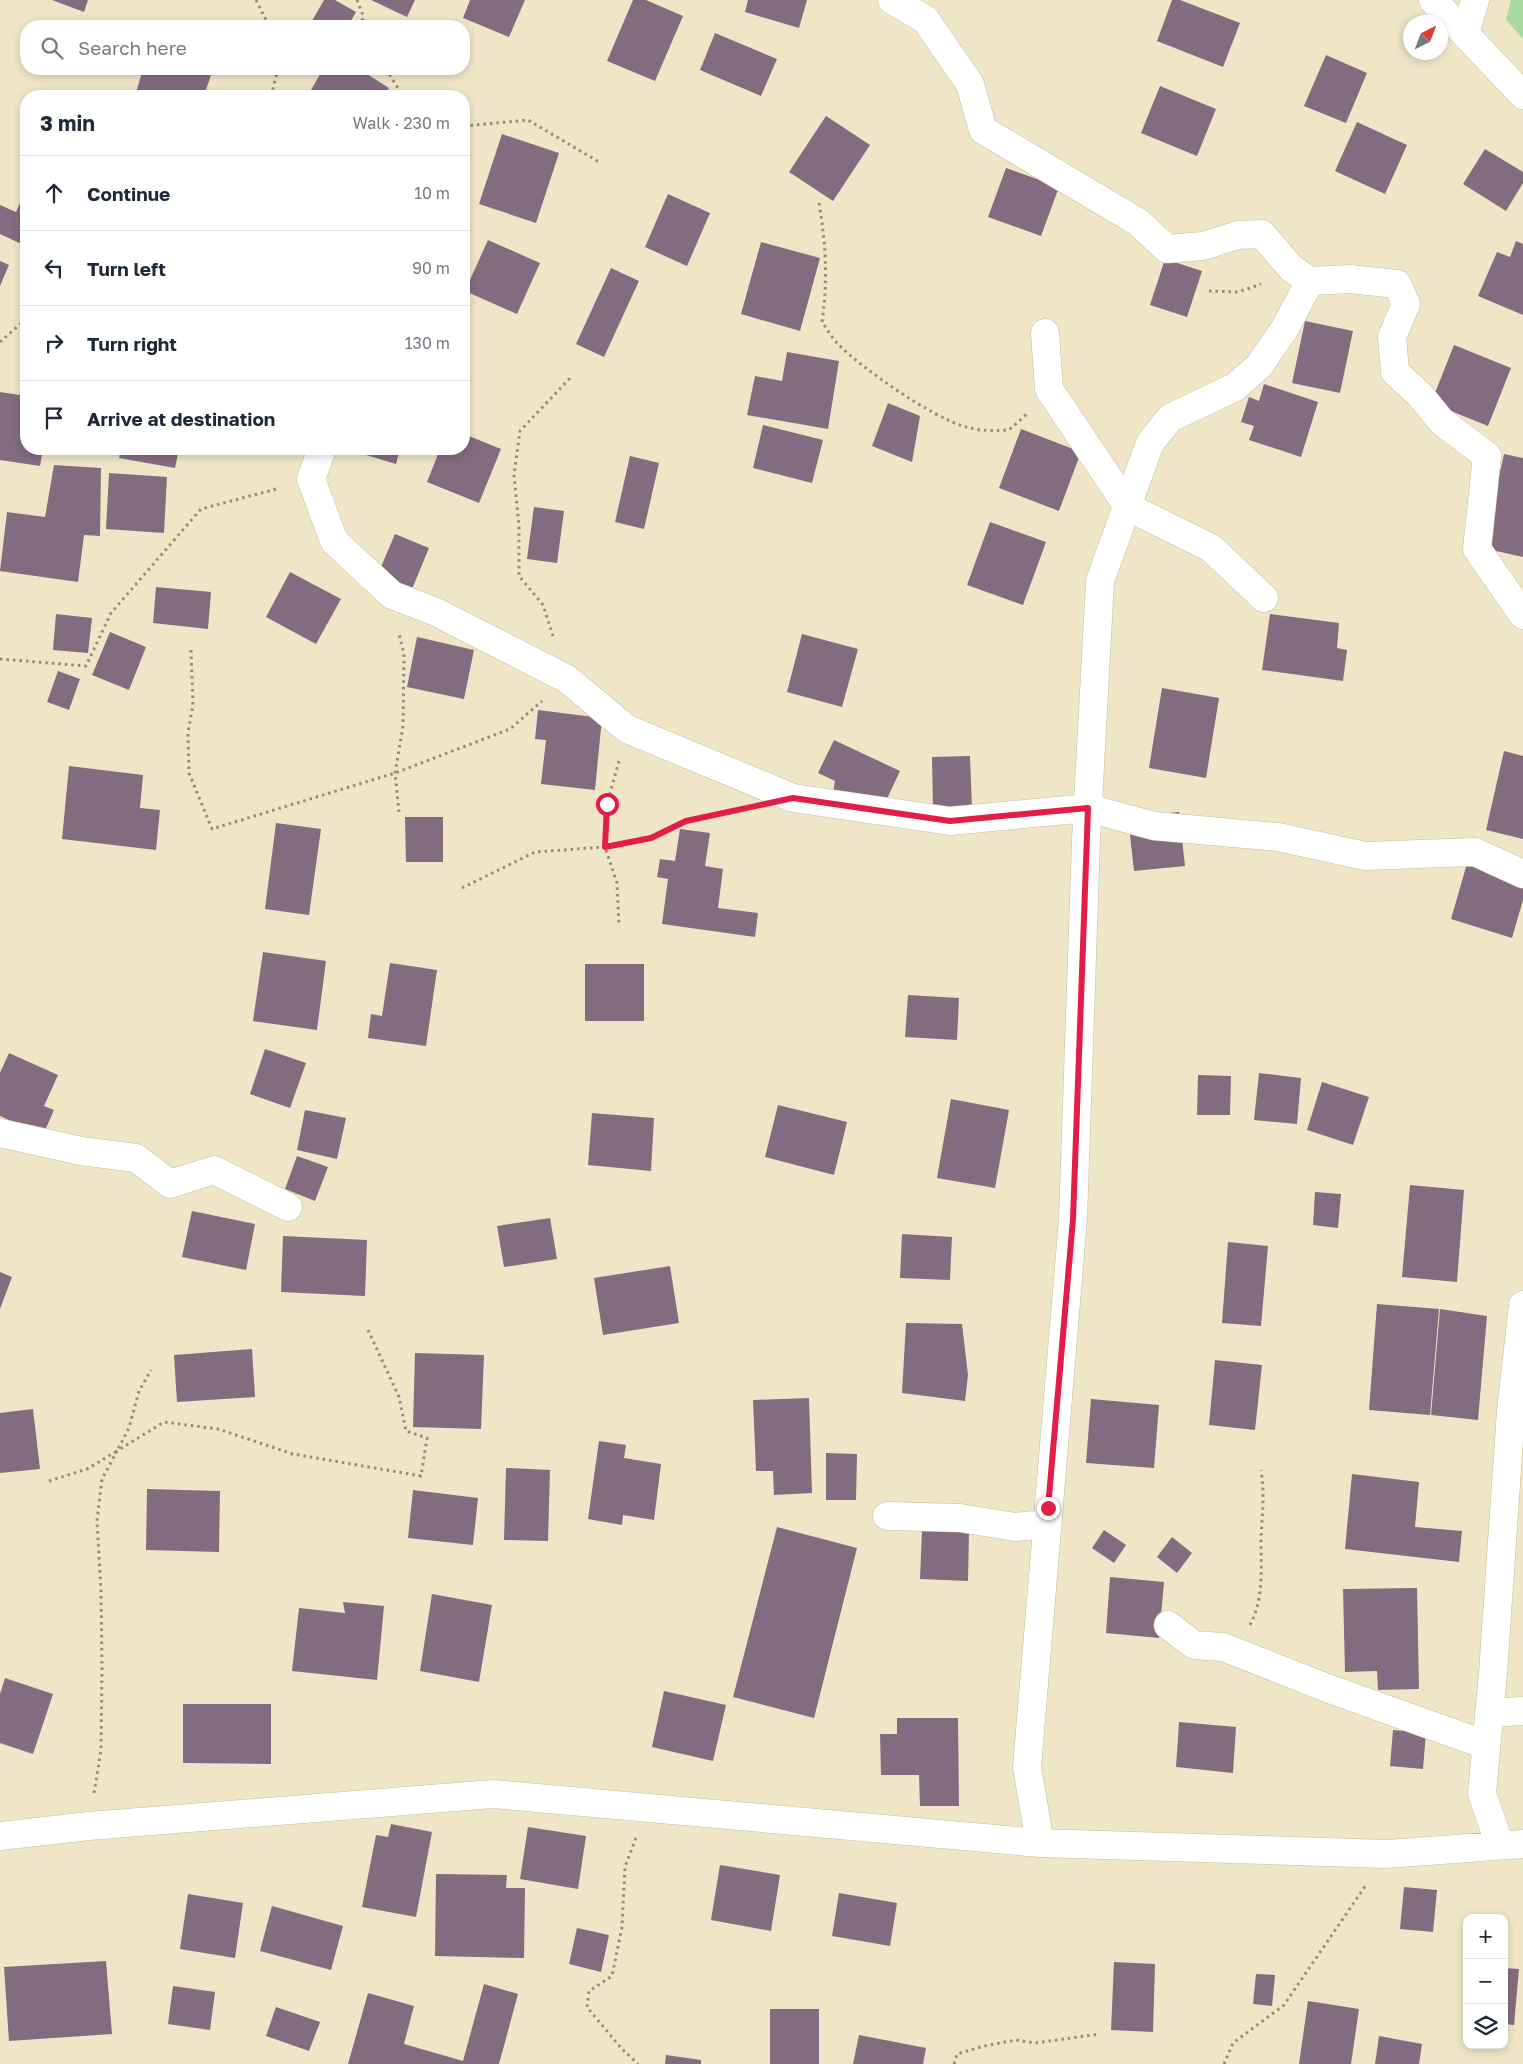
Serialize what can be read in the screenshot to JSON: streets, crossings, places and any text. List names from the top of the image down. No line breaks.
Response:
{"north":"top right","page":{"search":"Search here","heading":["3 min","Walk · 230 m"],"list":[["Continue","10 m"],["Turn left","90 m"],["Turn right","130 m"],"Arrive at destination"],"map_buttons":["+","−"]}}
